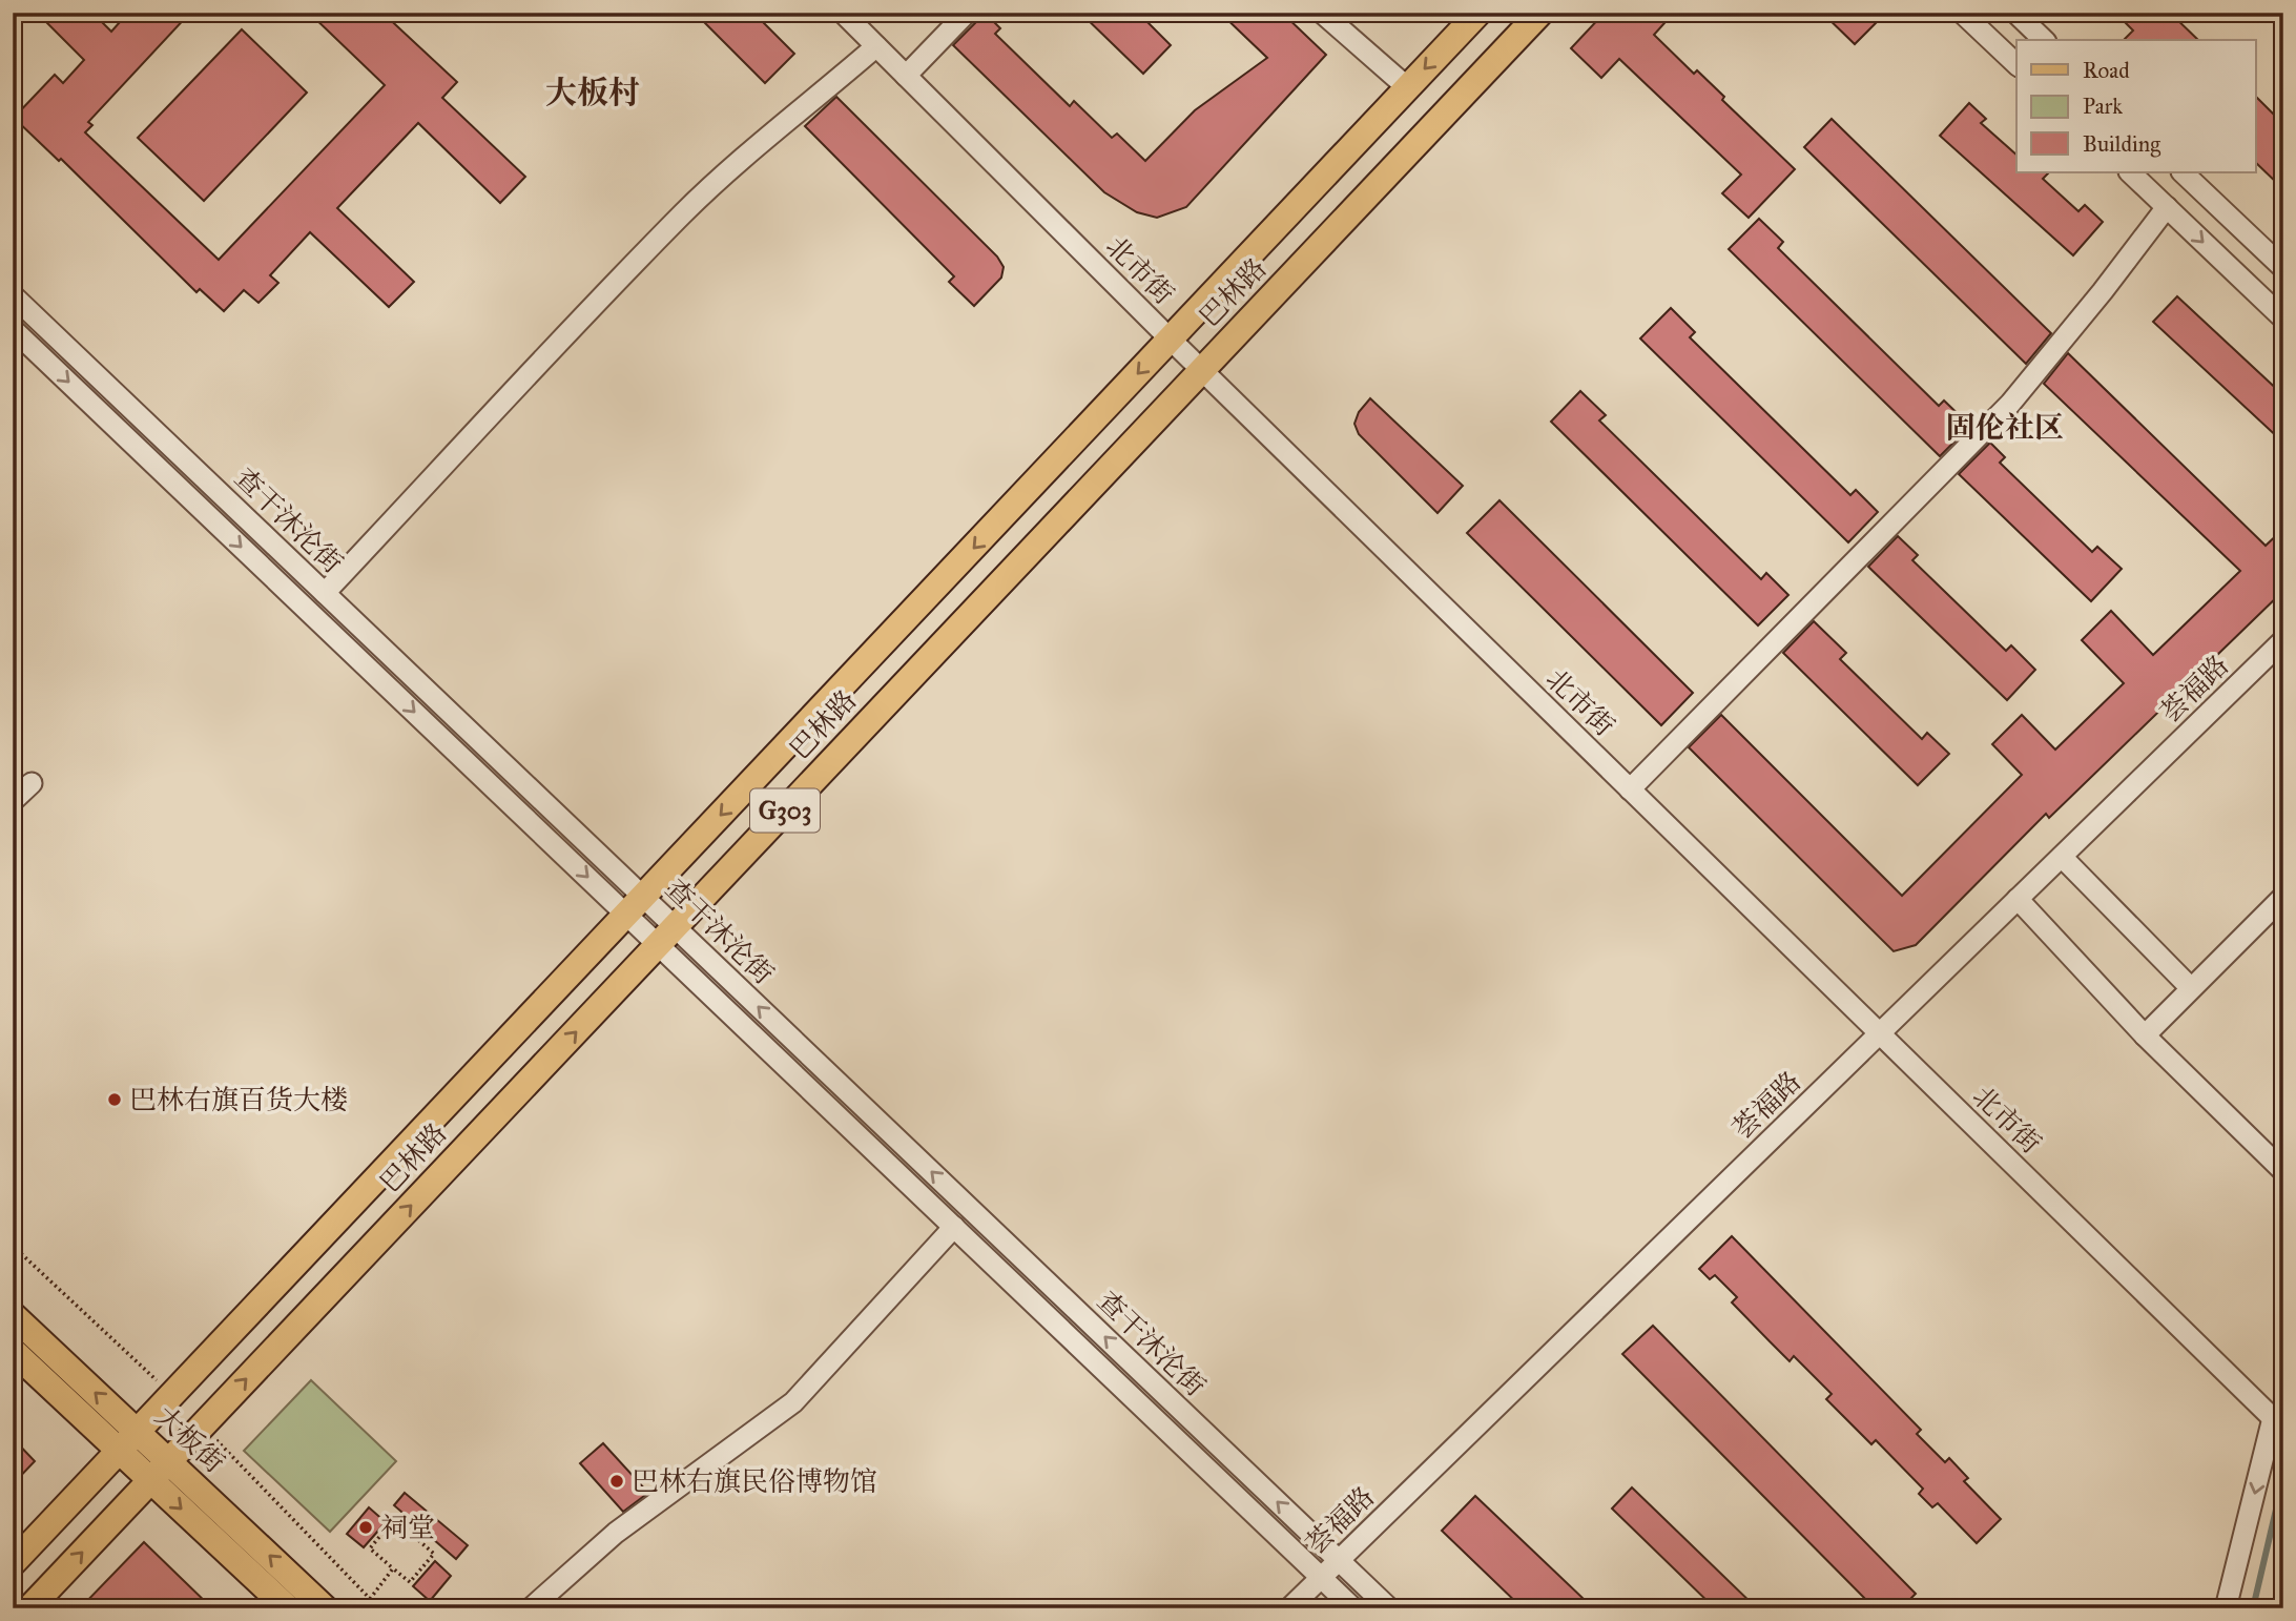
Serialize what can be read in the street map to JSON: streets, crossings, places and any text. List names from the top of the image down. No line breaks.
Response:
{"streets":{"main road":["巴林路","G303","大板街"],"street":["北市街","查干沐沦街","荟福路"]},"crossings":[["北市街","巴林路"],["北市街","荟福路"],["巴林路","查干沐沦街"],["巴林路","大板街"],["查干沐沦街","荟福路"]],"districts":["大板村","固伦社区"],"places":["巴林右旗百货大楼","巴林右旗民俗博物馆","祠堂"],"legend":["Road","Park","Building"]}
